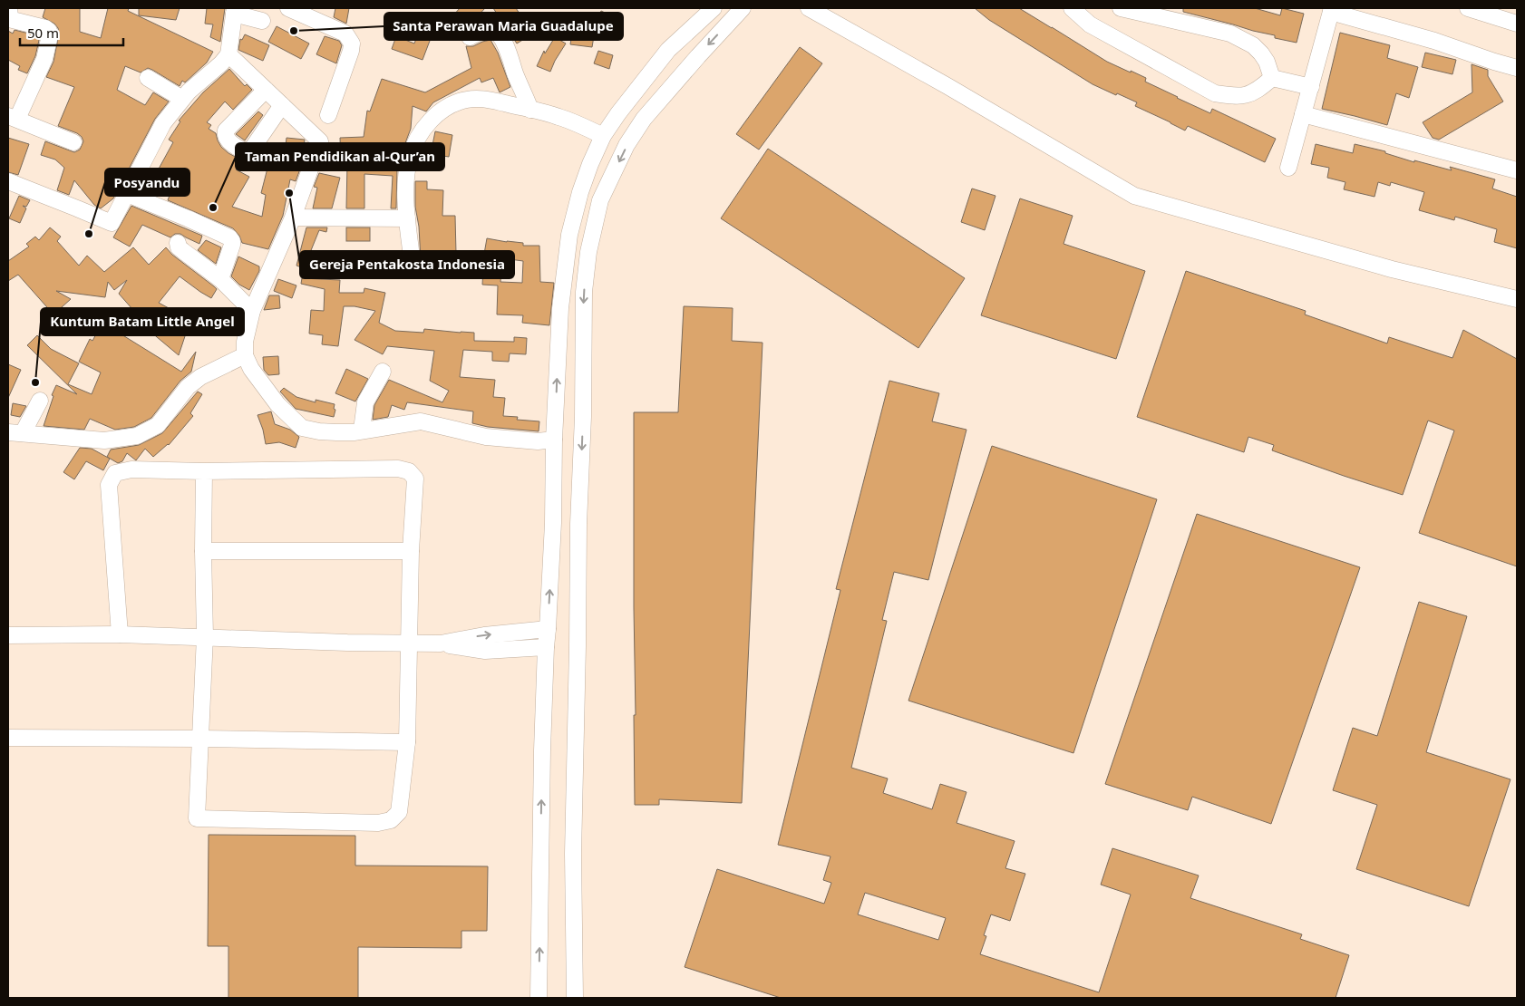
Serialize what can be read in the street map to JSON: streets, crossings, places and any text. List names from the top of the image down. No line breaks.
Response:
{"places":["Santa Perawan Maria Guadalupe","Gereja Pentakosta Indonesia","Taman Pendidikan al-Qur’an","Posyandu","Kuntum Batam Little Angel"],"scale_bar":"50 m"}
